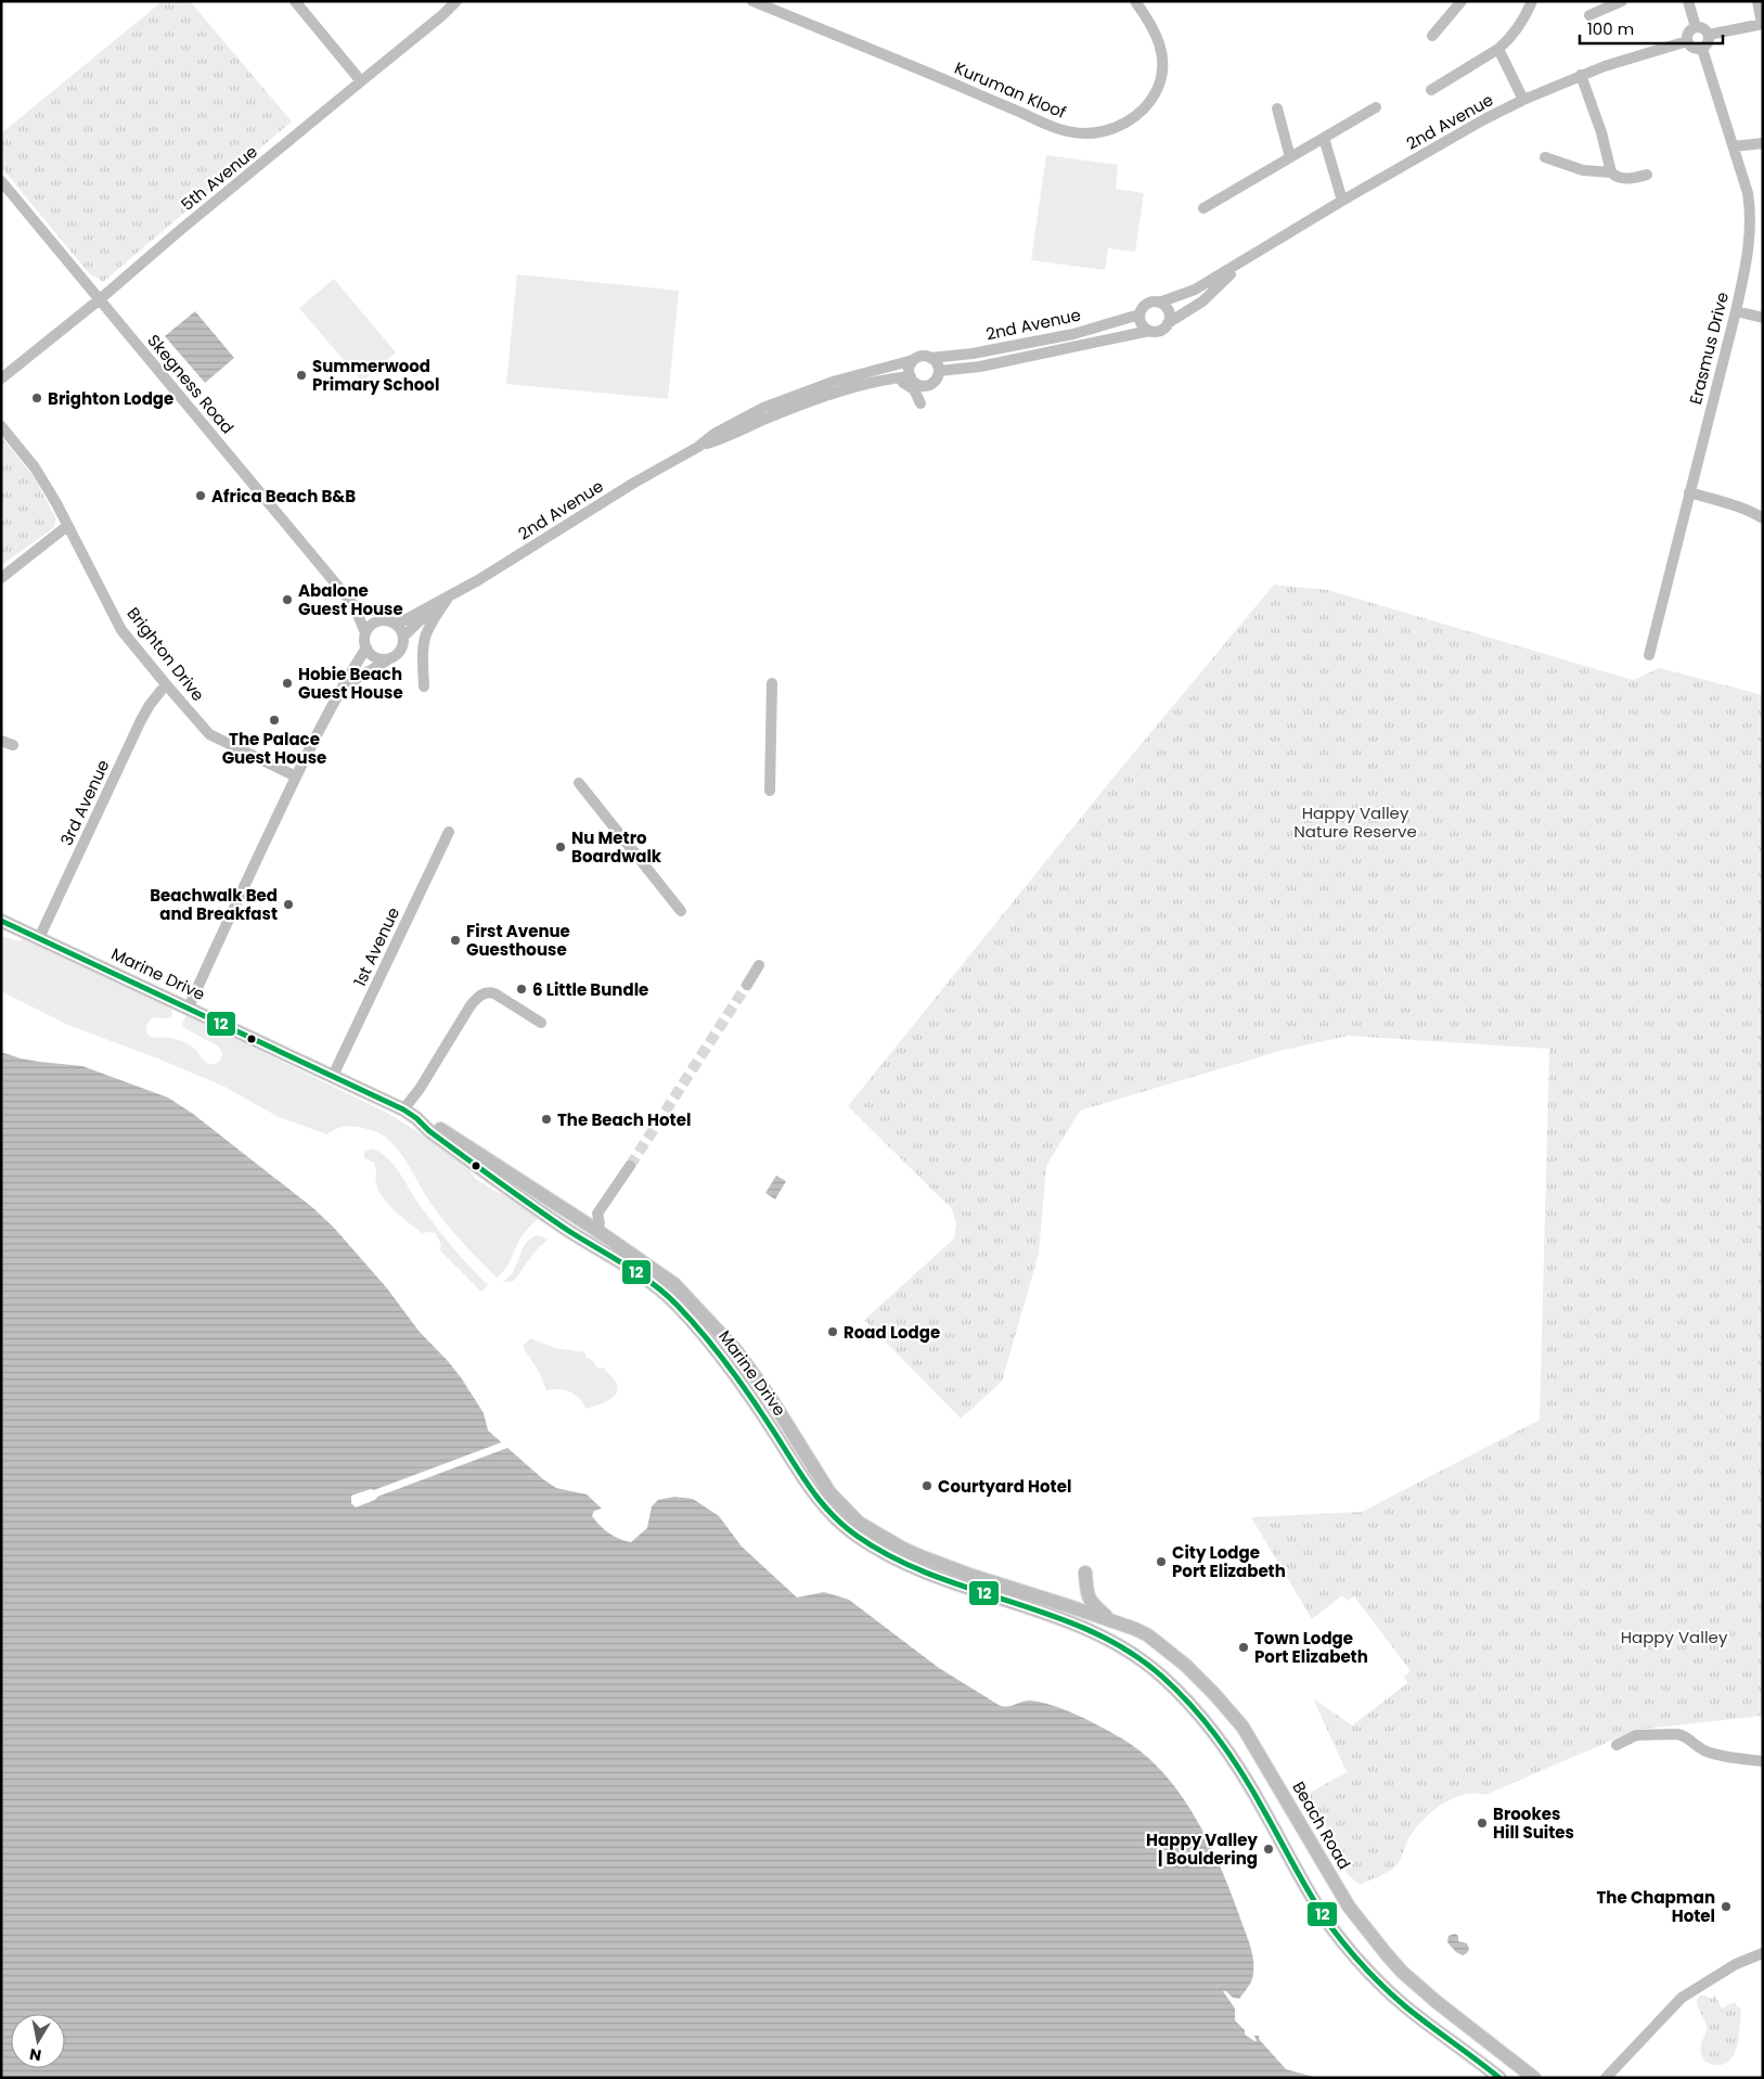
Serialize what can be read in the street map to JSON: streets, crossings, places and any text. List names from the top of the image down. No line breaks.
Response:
{"streets":{"main road":["Marine Drive","Beach Road"],"street":["Kuruman Kloof","2nd Avenue","5th Avenue","Erasmus Drive","Skegness Road","Brighton Drive","3rd Avenue","1st Avenue"]},"crossings":[["2nd Avenue","Erasmus Drive"],["2nd Avenue","Skegness Road"],["5th Avenue","Skegness Road"],["Brighton Drive","3rd Avenue"],["3rd Avenue","Marine Drive"],["1st Avenue","Marine Drive"],["Marine Drive","Beach Road"]],"parks":["Happy Valley Nature Reserve","Happy Valley"],"places":["Summerwood Primary School","Brighton Lodge","Africa Beach B&B","Abalone Guest House","Hobie Beach Guest House","The Palace Guest House","Nu Metro Boardwalk","Beachwalk Bed and Breakfast","First Avenue Guesthouse","6 Little Bundle","The Beach Hotel","Road Lodge","Courtyard Hotel","City Lodge Port Elizabeth","Town Lodge Port Elizabeth","Brookes Hill Suites","Happy Valley | Bouldering","The Chapman Hotel"],"lines":["transit line 12"],"scale_bar":"100 m","north":"bottom"}
